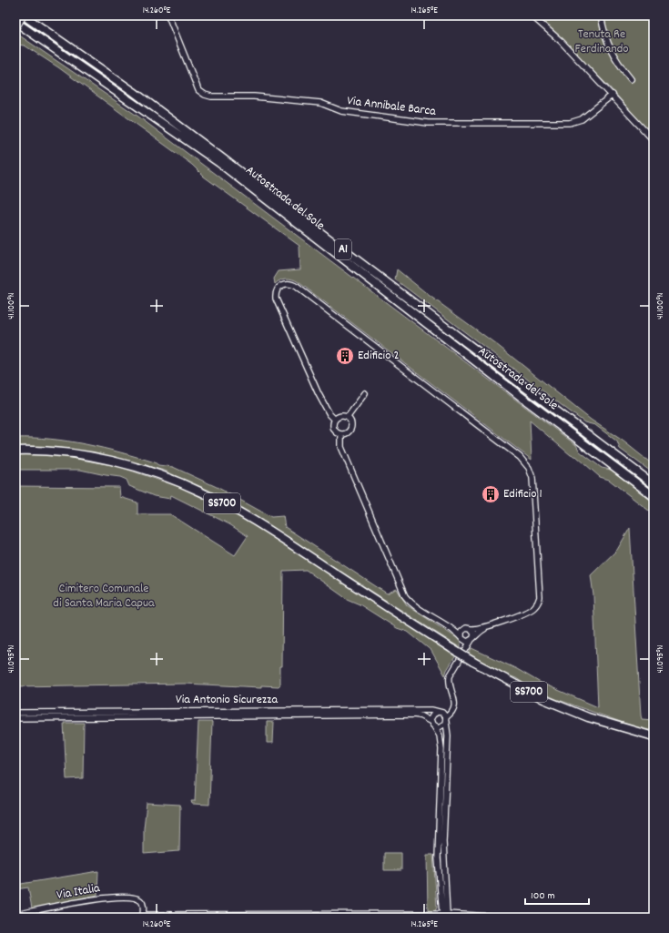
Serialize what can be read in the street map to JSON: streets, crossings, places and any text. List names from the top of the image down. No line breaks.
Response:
{"streets":{"highway":["Autostrada del Sole","A1","SS700"],"street":["Via Annibale Barca","Via Antonio Sicurezza","Via Italia"]},"parks":["Tenuta Re Ferdinando","Cimitero Comunale di Santa Maria Capua"],"places":{"building":["Edificio 2","Edificio 1"]},"scale_bar":"100 m","coordinates":["14.260°E","14.265°E","41.100°N","41.095°N"]}
